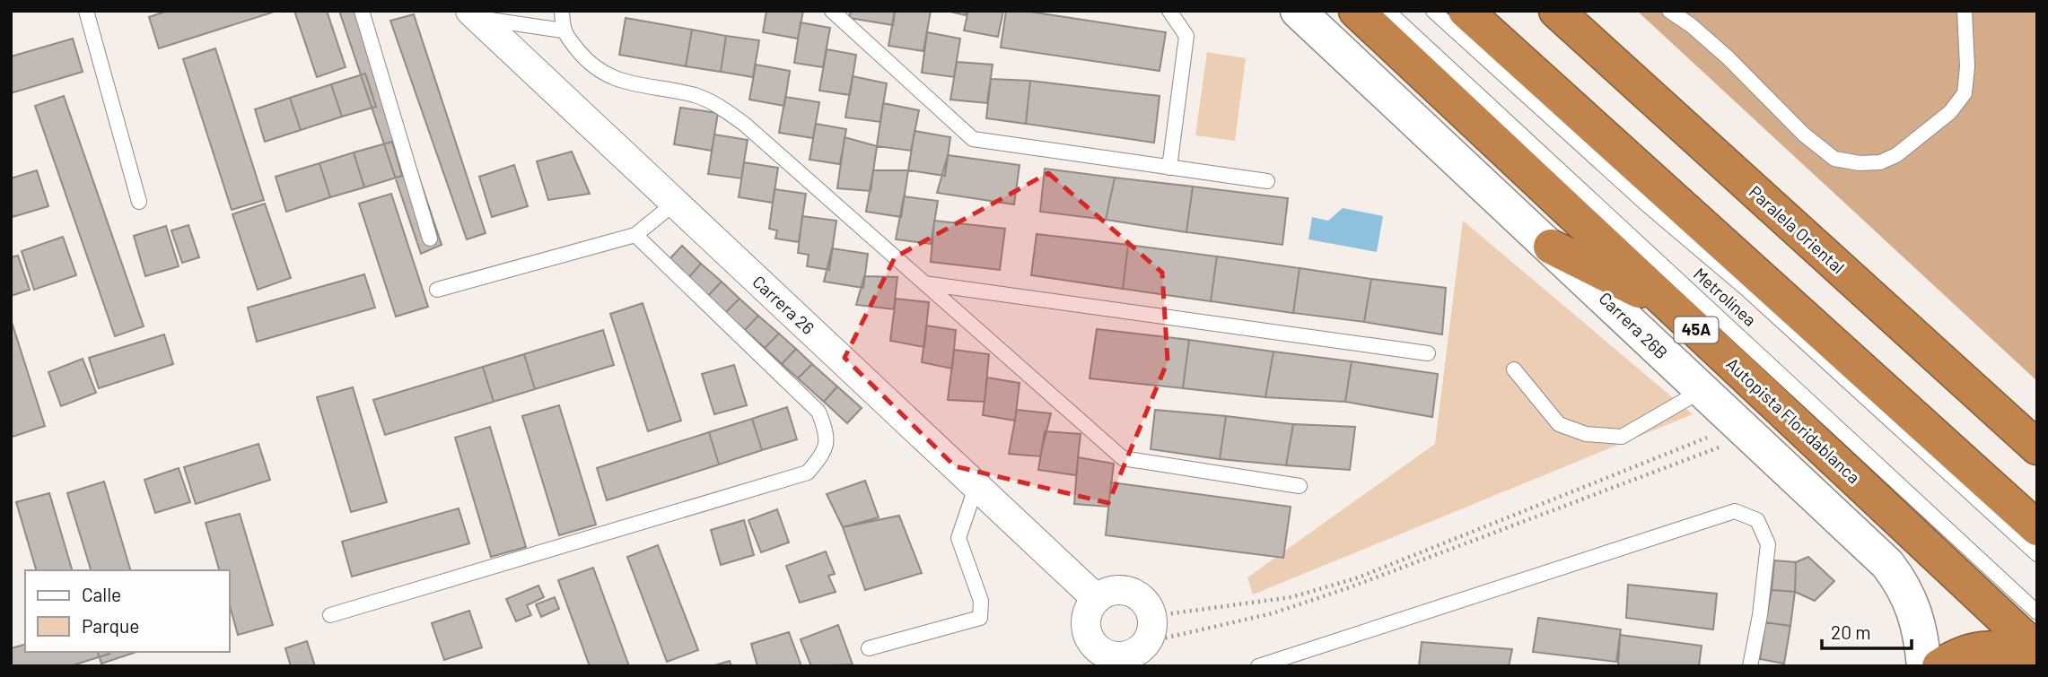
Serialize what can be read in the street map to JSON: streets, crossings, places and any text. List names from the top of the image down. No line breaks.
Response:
{"streets":{"highway":["Paralela Oriental","45A","Autopista Floridablanca"],"street":["Carrera 26","Carrera 26B"],"lane":["Metrolínea"]},"legend":["Calle","Parque"],"scale_bar":"20 m"}
